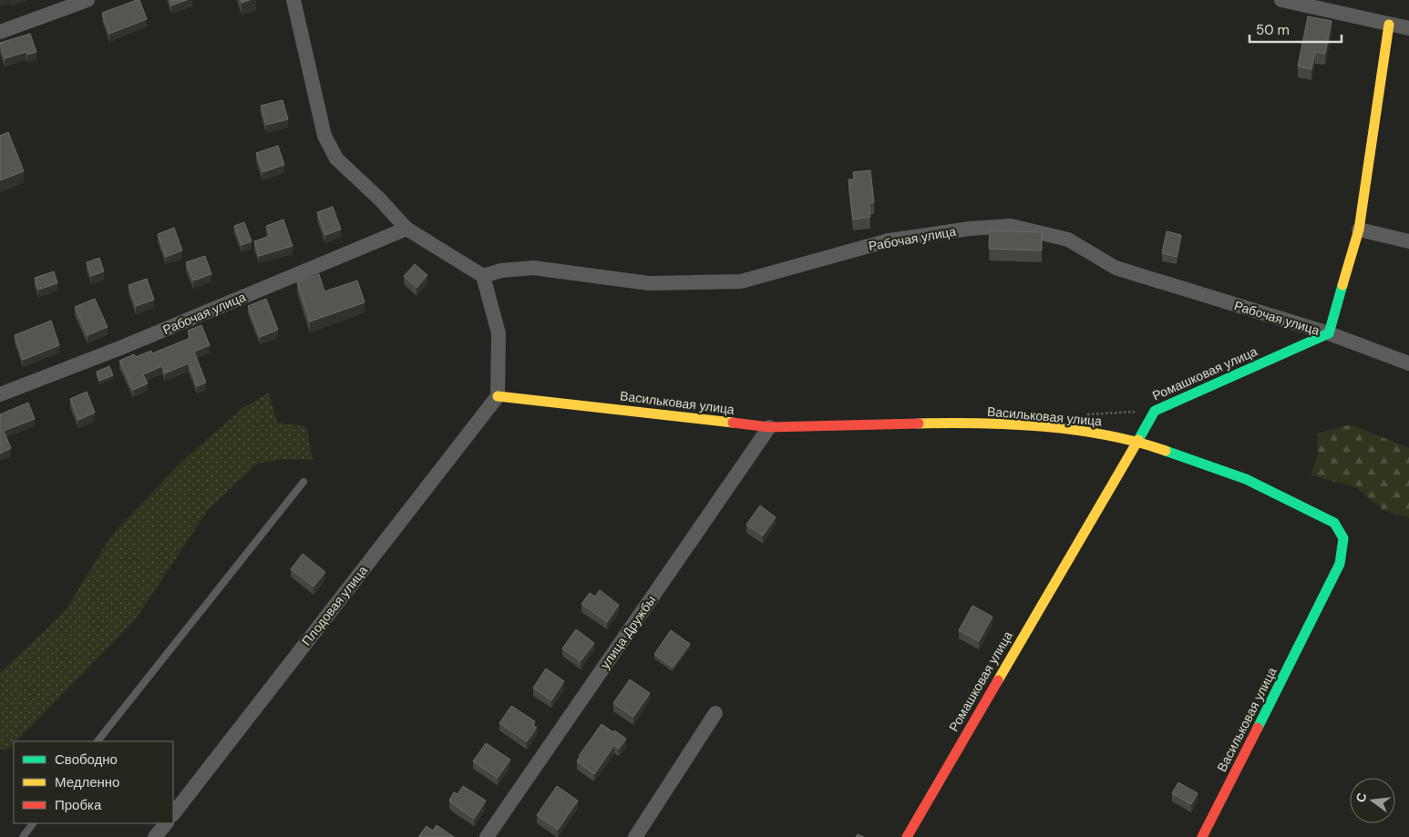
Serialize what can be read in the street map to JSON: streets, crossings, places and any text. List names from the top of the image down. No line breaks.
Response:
{"streets":{"street":["Рабочая улица","Ромашковая улица","Васильковая улица","Плодовая улица","улица Дружбы"]},"crossings":[["Рабочая улица","Ромашковая улица"],["Ромашковая улица","Васильковая улица"],["Васильковая улица","Плодовая улица"],["Васильковая улица","улица Дружбы"]],"legend":["Свободно","Медленно","Пробка"],"scale_bar":"50 m","north":"left"}
